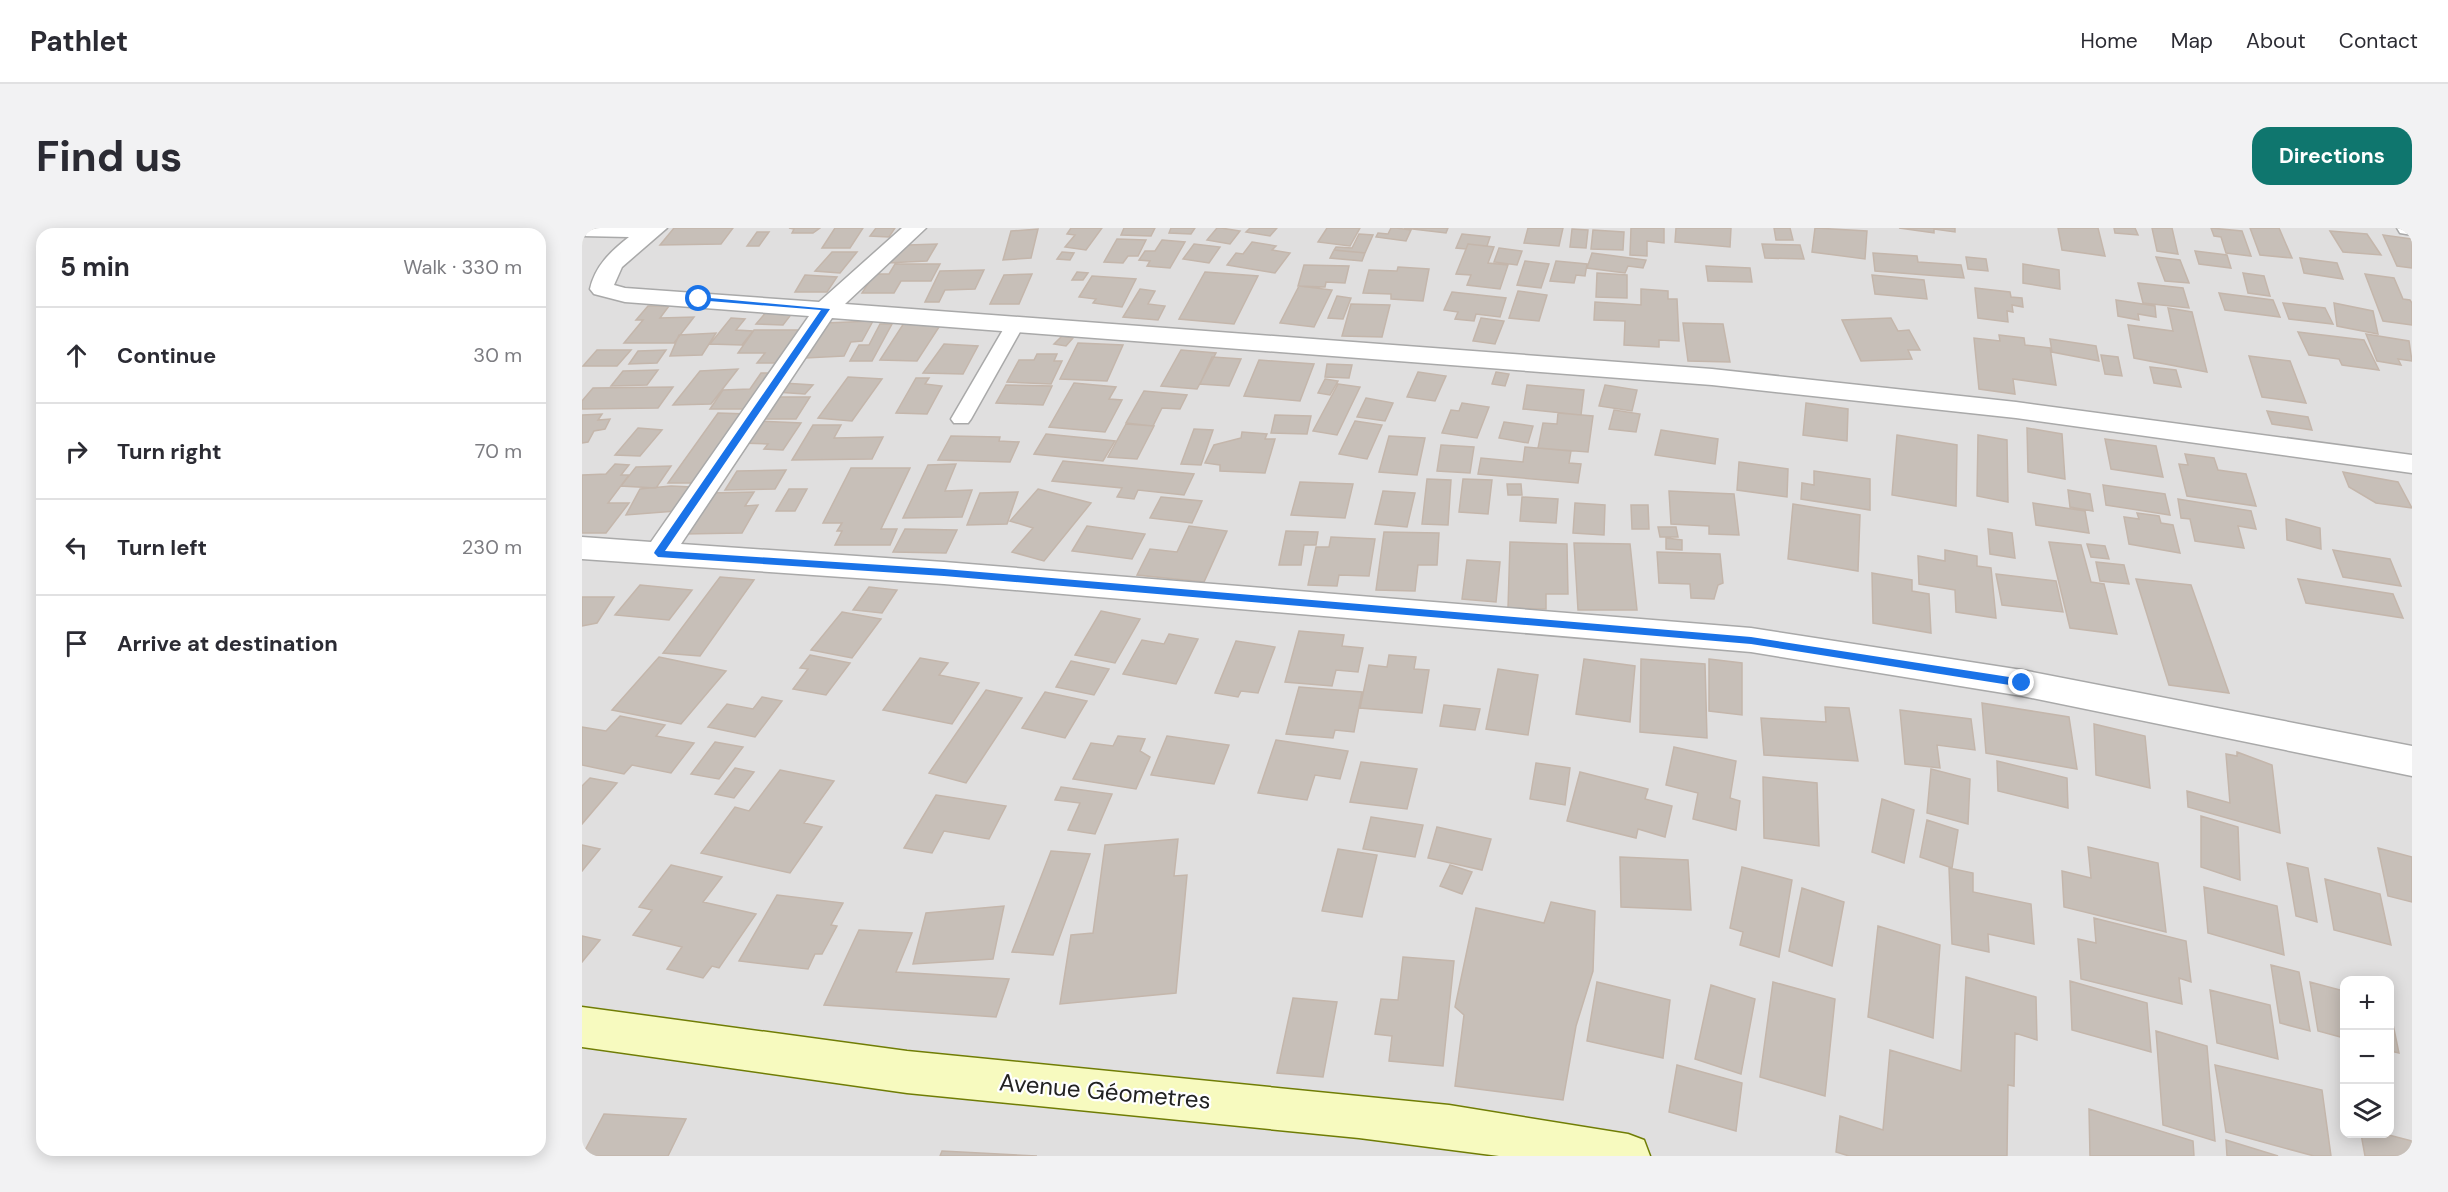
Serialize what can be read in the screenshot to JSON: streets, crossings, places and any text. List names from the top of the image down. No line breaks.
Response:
{"streets":{"street":["Avenue Géometres"]},"page":{"header":"Pathlet","nav":["Home","Map","About","Contact"],"buttons":"Directions","title":"Find us","heading":["5 min","Walk · 330 m"],"list":[["Continue","30 m"],["Turn right","70 m"],["Turn left","230 m"],"Arrive at destination"],"map_buttons":["+","−"]}}
